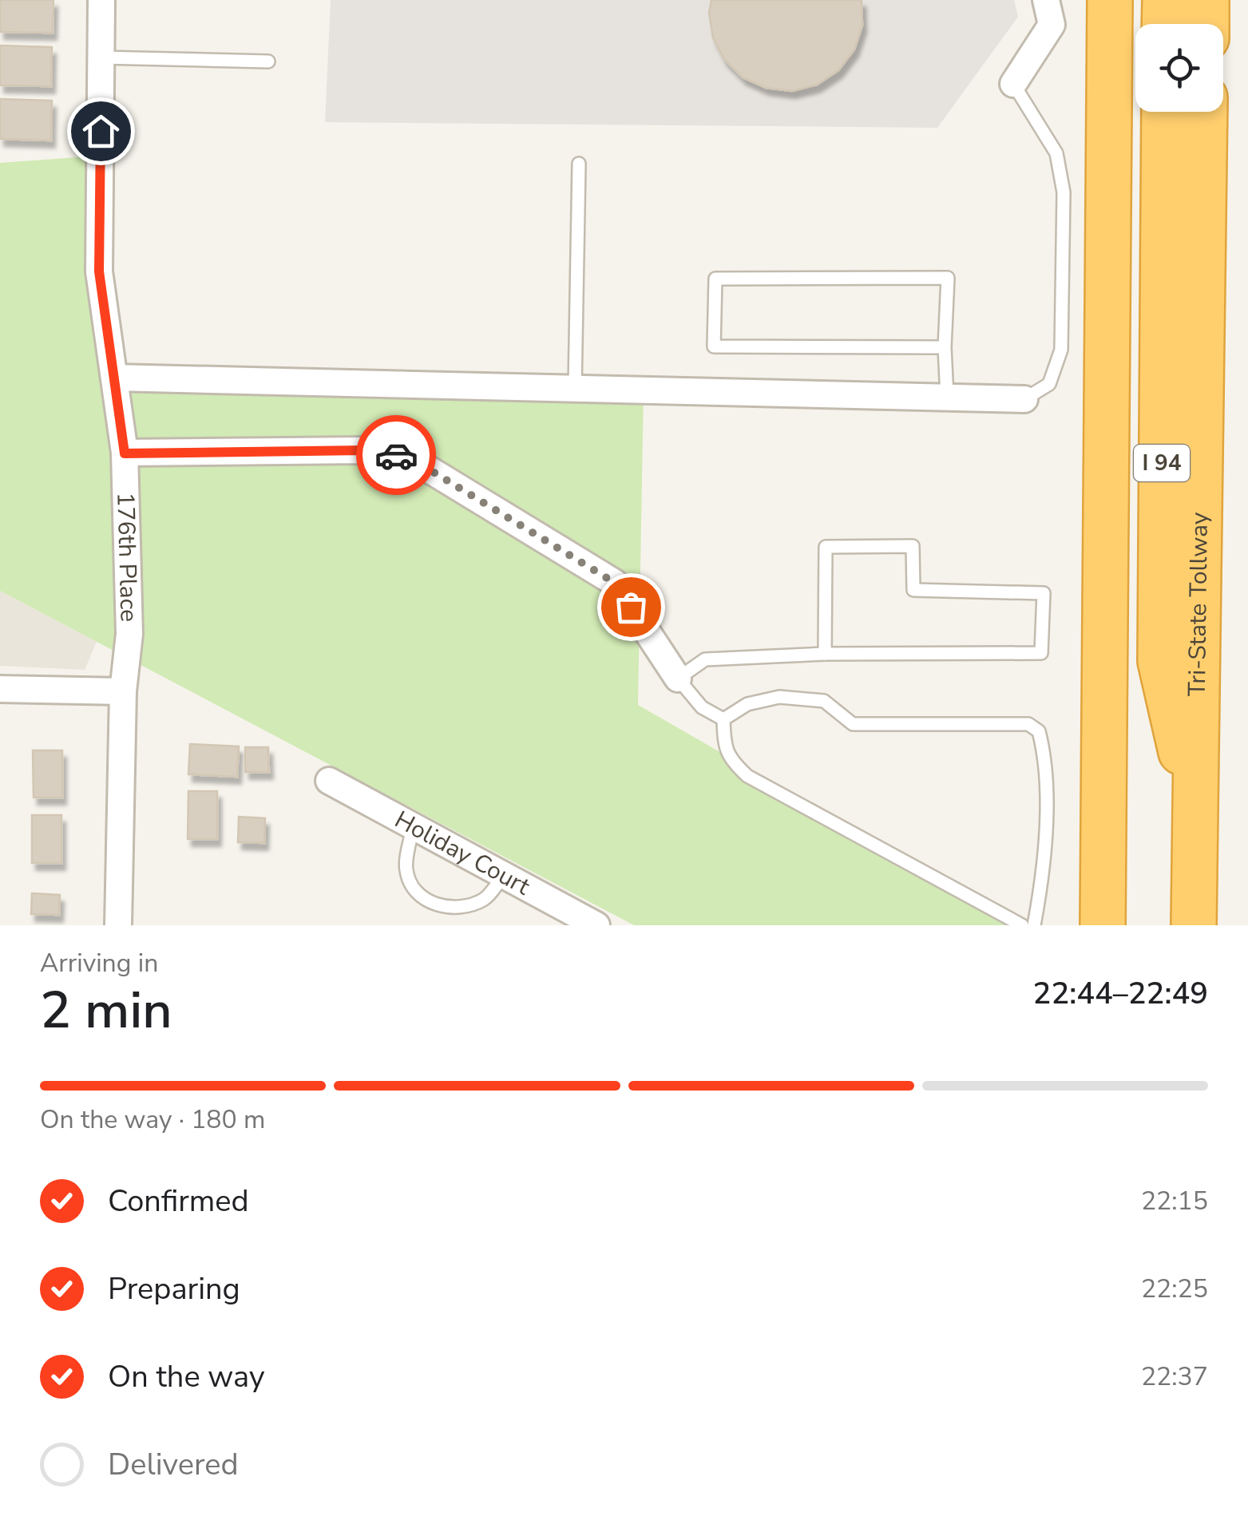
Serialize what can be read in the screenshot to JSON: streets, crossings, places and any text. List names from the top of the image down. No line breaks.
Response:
{"streets":{"highway":["I 94","Tri-State Tollway"],"street":["176th Place","Holiday Court"]},"crossings":[["I 94","Tri-State Tollway"]],"page":{"heading":["2 min","Arriving in","22:44–22:49"],"bar":"On the way · 180 m","list":[["Confirmed","22:15"],["Preparing","22:25"],["On the way","22:37"],"Delivered"]}}
